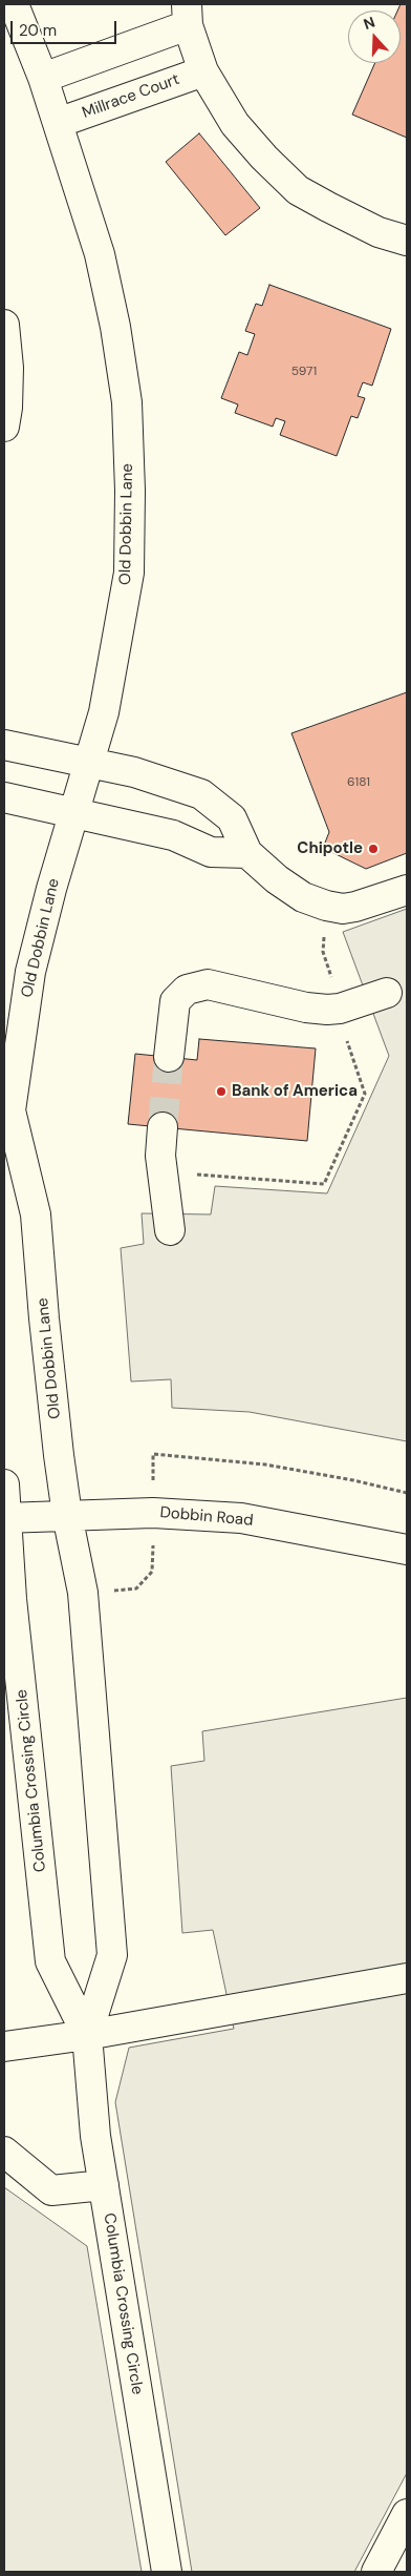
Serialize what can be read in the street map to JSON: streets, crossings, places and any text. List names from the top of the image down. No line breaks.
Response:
{"streets":{"street":["Millrace Court","Old Dobbin Lane","Dobbin Road","Columbia Crossing Circle"]},"crossings":[["Millrace Court","Old Dobbin Lane"],["Old Dobbin Lane","Dobbin Road"],["Old Dobbin Lane","Columbia Crossing Circle"],["Dobbin Road","Columbia Crossing Circle"]],"places":["Chipotle","Bank of America"],"house_numbers":["5971","6181"],"scale_bar":"20 m","north":"top"}
